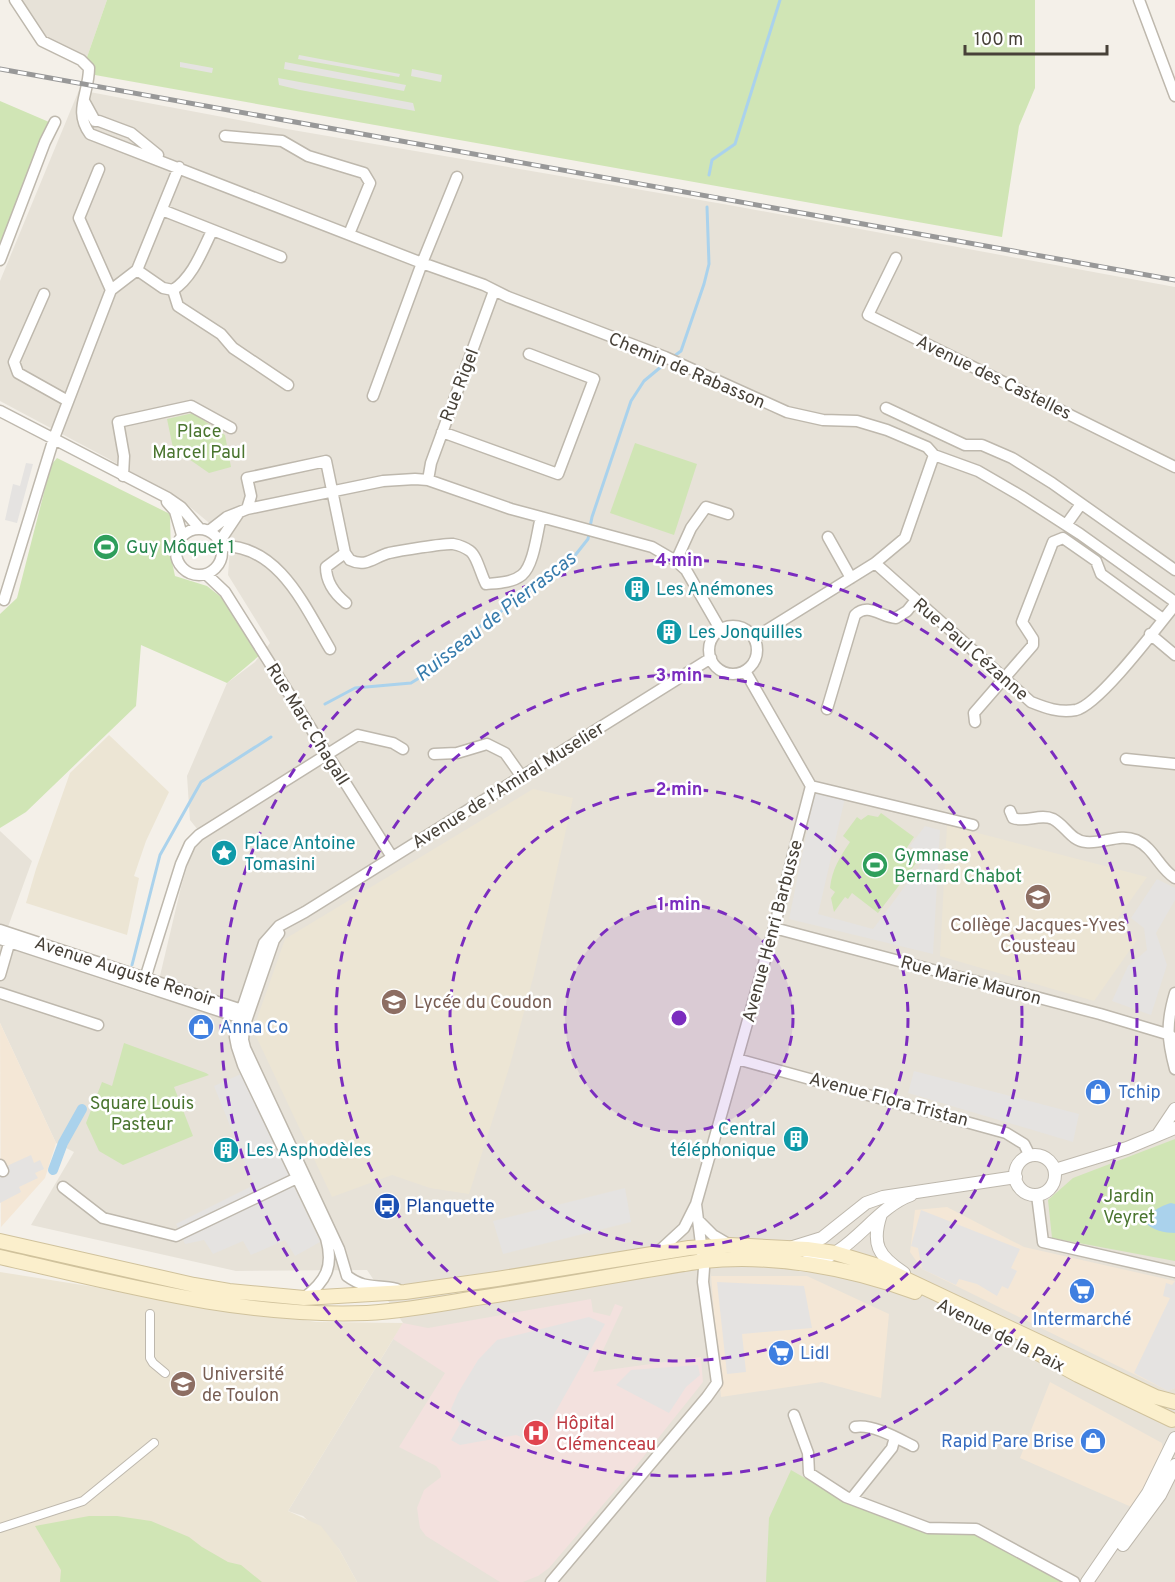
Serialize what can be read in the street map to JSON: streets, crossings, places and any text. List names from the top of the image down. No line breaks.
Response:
{"streets":{"main road":["Avenue de la Paix"],"street":["Chemin de Rabasson","Avenue des Castelles","Rue Rigel","Rue Paul Cézanne","Rue Marc Chagall","Avenue de l'Amiral Muselier","Avenue Henri Barbusse","Avenue Auguste Renoir","Rue Marie Mauron","Avenue Flora Tristan"]},"crossings":[["Chemin de Rabasson","Rue Rigel"],["Chemin de Rabasson","Rue Paul Cézanne"],["Rue Marc Chagall","Avenue de l'Amiral Muselier"],["Avenue de l'Amiral Muselier","Avenue Auguste Renoir"],["Avenue Henri Barbusse","Rue Marie Mauron"],["Avenue Henri Barbusse","Avenue Flora Tristan"],["Avenue Henri Barbusse","Avenue de la Paix"]],"water":["Ruisseau de Pierrascas"],"parks":["Place Marcel Paul","Square Louis Pasteur","Jardin Veyret"],"places":{"sports":["Guy Môquet 1","Gymnase Bernard Chabot"],"building":["Les Anémones","Les Jonquilles","Central téléphonique","Les Asphodèles"],"place":["Place Antoine Tomasini"],"school or university":["Collège Jacques-Yves Cousteau","Lycée du Coudon","Université de Toulon"],"shop":["Anna Co","Tchip","Rapid Pare Brise"],"bus stop":["Planquette"],"supermarket":["Intermarché","Lidl"],"hospital":["Hôpital Clémenceau"]},"scale_bar":"100 m","rings":["4 min","3 min","2 min","1 min"]}
